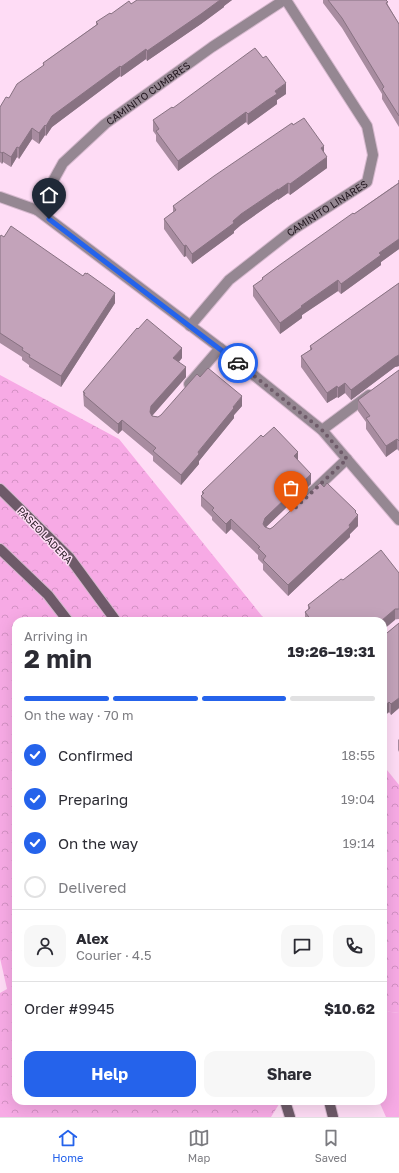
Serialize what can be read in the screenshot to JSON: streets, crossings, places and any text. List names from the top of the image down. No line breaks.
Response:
{"streets":{"main road":["PASEO LADERA"],"street":["CAMINITO CUMBRES","CAMINITO LINARES"]},"crossings":[["CAMINITO CUMBRES","CAMINITO LINARES"]],"page":{"heading":["2 min","Arriving in","19:26–19:31"],"panel":["Alex","Courier · 4.5","Order #9945","$10.62"],"bar":"On the way · 70 m","list":[["Confirmed","18:55"],["Preparing","19:04"],["On the way","19:14"],"Delivered"],"buttons":["Help","Share"],"tabs":["Home","Map","Saved"]}}
